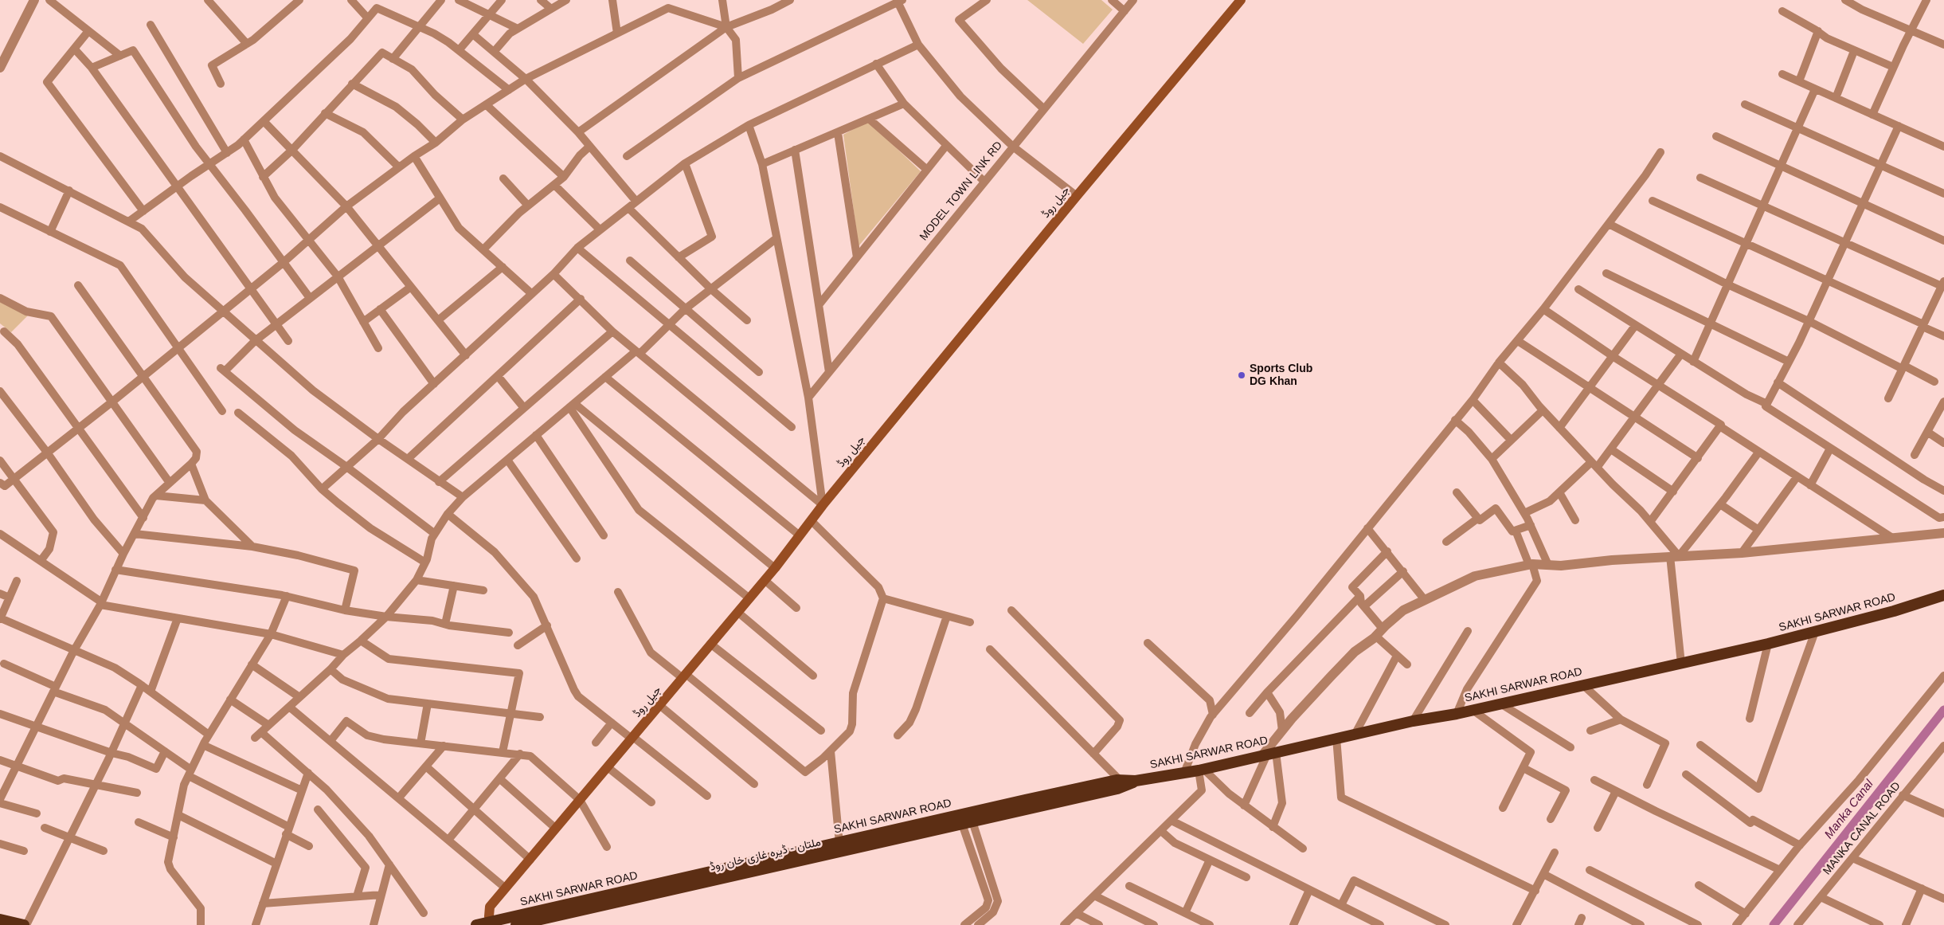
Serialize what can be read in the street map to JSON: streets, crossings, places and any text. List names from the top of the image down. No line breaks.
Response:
{"streets":{"highway":["SAKHI SARWAR ROAD","ملتان - ڈیرہ غازی خان روڈ"],"main road":["جیل روڈ"],"street":["MODEL TOWN LINK RD","MANKA CANAL ROAD"]},"crossings":[["جیل روڈ","SAKHI SARWAR ROAD"],["SAKHI SARWAR ROAD","ملتان - ڈیرہ غازی خان روڈ"]],"water":["Manka Canal"],"places":["Sports Club DG Khan"]}
